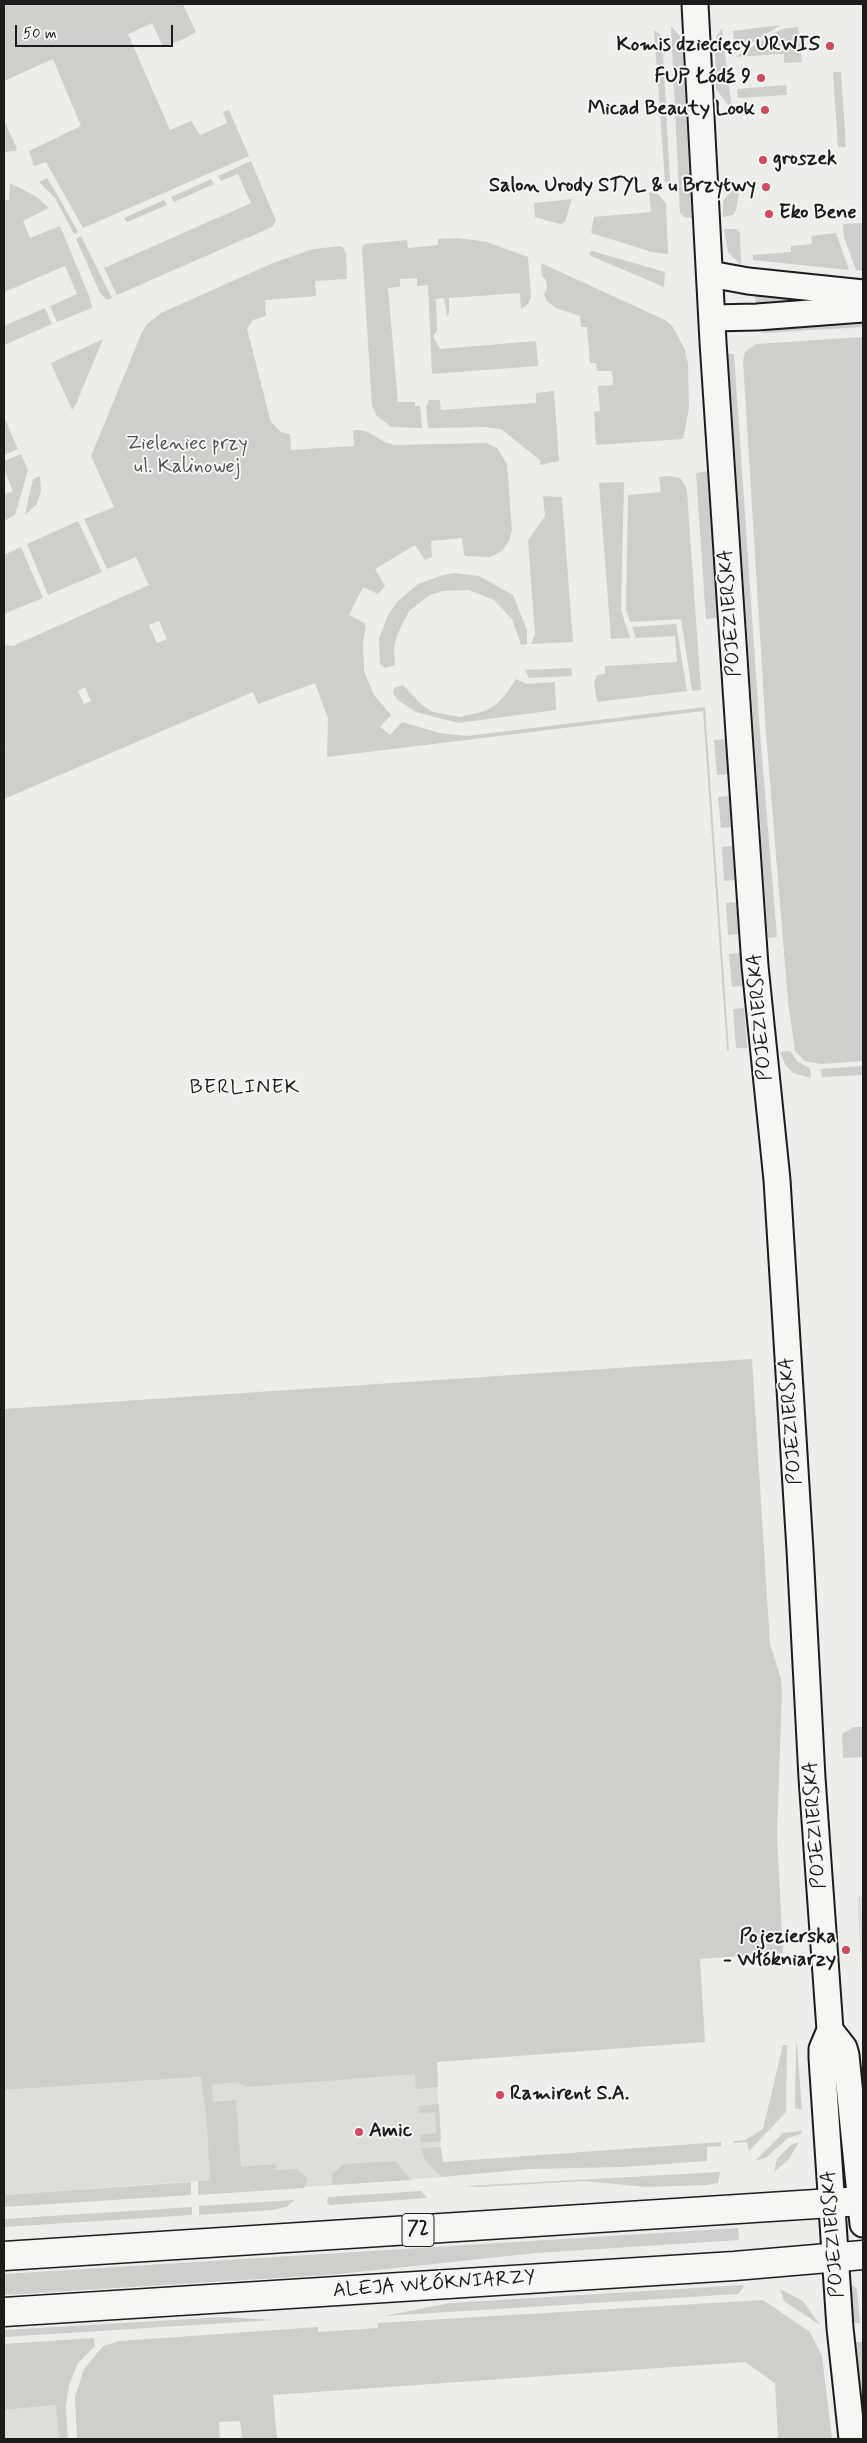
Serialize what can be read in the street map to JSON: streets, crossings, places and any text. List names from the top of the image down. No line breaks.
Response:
{"streets":{"main road":["72","ALEJA WŁÓKNIARZY"],"street":["POJEZIERSKA"]},"crossings":[["POJEZIERSKA","72"],["POJEZIERSKA","ALEJA WŁÓKNIARZY"]],"districts":["BERLINEK"],"parks":["Zieleniec przy ul. Kalinowej"],"places":["Komis dziecięcy URWIS","FUP Łódź 9","Micad Beauty Look","groszek","Salon Urody STYL & u Brzytwy","Eko Bene","Pojezierska - Włókniarzy","Ramirent S.A.","Amic"],"scale_bar":"50 m"}
